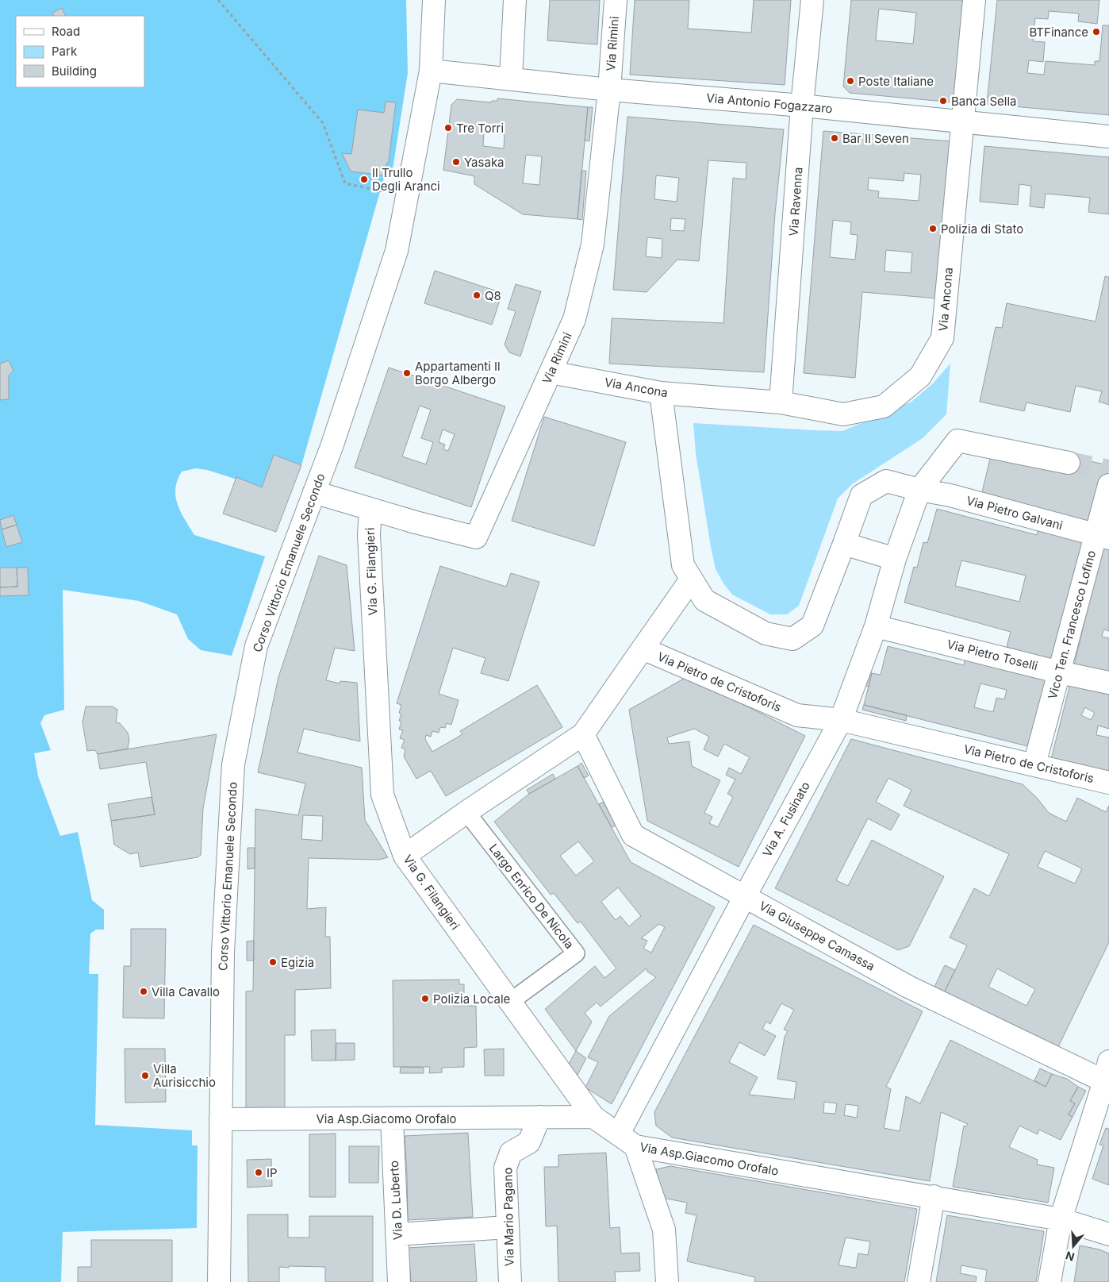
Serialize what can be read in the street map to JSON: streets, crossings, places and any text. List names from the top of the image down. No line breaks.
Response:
{"streets":{"street":["Via Rimini","Via Antonio Fogazzaro","Via Ravenna","Via Ancona","Via Pietro Galvani","Corso Vittorio Emanuele Secondo","Via G. Filangieri","Vico Ten. Francesco Lofino","Via Pietro Toselli","Via Pietro de Cristoforis","Via A. Fusinato","Largo Enrico De Nicola","Via Giuseppe Camassa","Via Asp.Giacomo Orofalo","Via D. Luberto","Via Mario Pagano"]},"crossings":[["Via Rimini","Via Antonio Fogazzaro"],["Via Rimini","Via Ancona"],["Via Rimini","Corso Vittorio Emanuele Secondo"],["Via Rimini","Via G. Filangieri"],["Via Antonio Fogazzaro","Via Ravenna"],["Via Antonio Fogazzaro","Via Ancona"],["Via Antonio Fogazzaro","Corso Vittorio Emanuele Secondo"],["Via Ravenna","Via Ancona"],["Via Ancona","Via Pietro Galvani"],["Via Pietro Galvani","Vico Ten. Francesco Lofino"],["Via Pietro Galvani","Via A. Fusinato"],["Corso Vittorio Emanuele Secondo","Via Asp.Giacomo Orofalo"],["Via G. Filangieri","Via Pietro de Cristoforis"],["Via G. Filangieri","Largo Enrico De Nicola"],["Via G. Filangieri","Via Asp.Giacomo Orofalo"],["Vico Ten. Francesco Lofino","Via Pietro Toselli"],["Vico Ten. Francesco Lofino","Via Pietro de Cristoforis"],["Via Pietro Toselli","Via A. Fusinato"],["Via Pietro de Cristoforis","Via A. Fusinato"],["Via Pietro de Cristoforis","Largo Enrico De Nicola"],["Via Pietro de Cristoforis","Via Giuseppe Camassa"],["Via A. Fusinato","Via Giuseppe Camassa"],["Via A. Fusinato","Via Asp.Giacomo Orofalo"],["Via Asp.Giacomo Orofalo","Via D. Luberto"],["Via Asp.Giacomo Orofalo","Via Mario Pagano"]],"places":["BTFinance","Poste Italiane","Banca Sella","Tre Torri","Bar Il Seven","Yasaka","Il Trullo Degli Aranci","Polizia di Stato","Q8","Appartamenti Il Borgo Albergo","Egizia","Villa Cavallo","Polizia Locale","Villa Aurisicchio","IP"],"legend":["Road","Park","Building"],"north":"bottom"}
